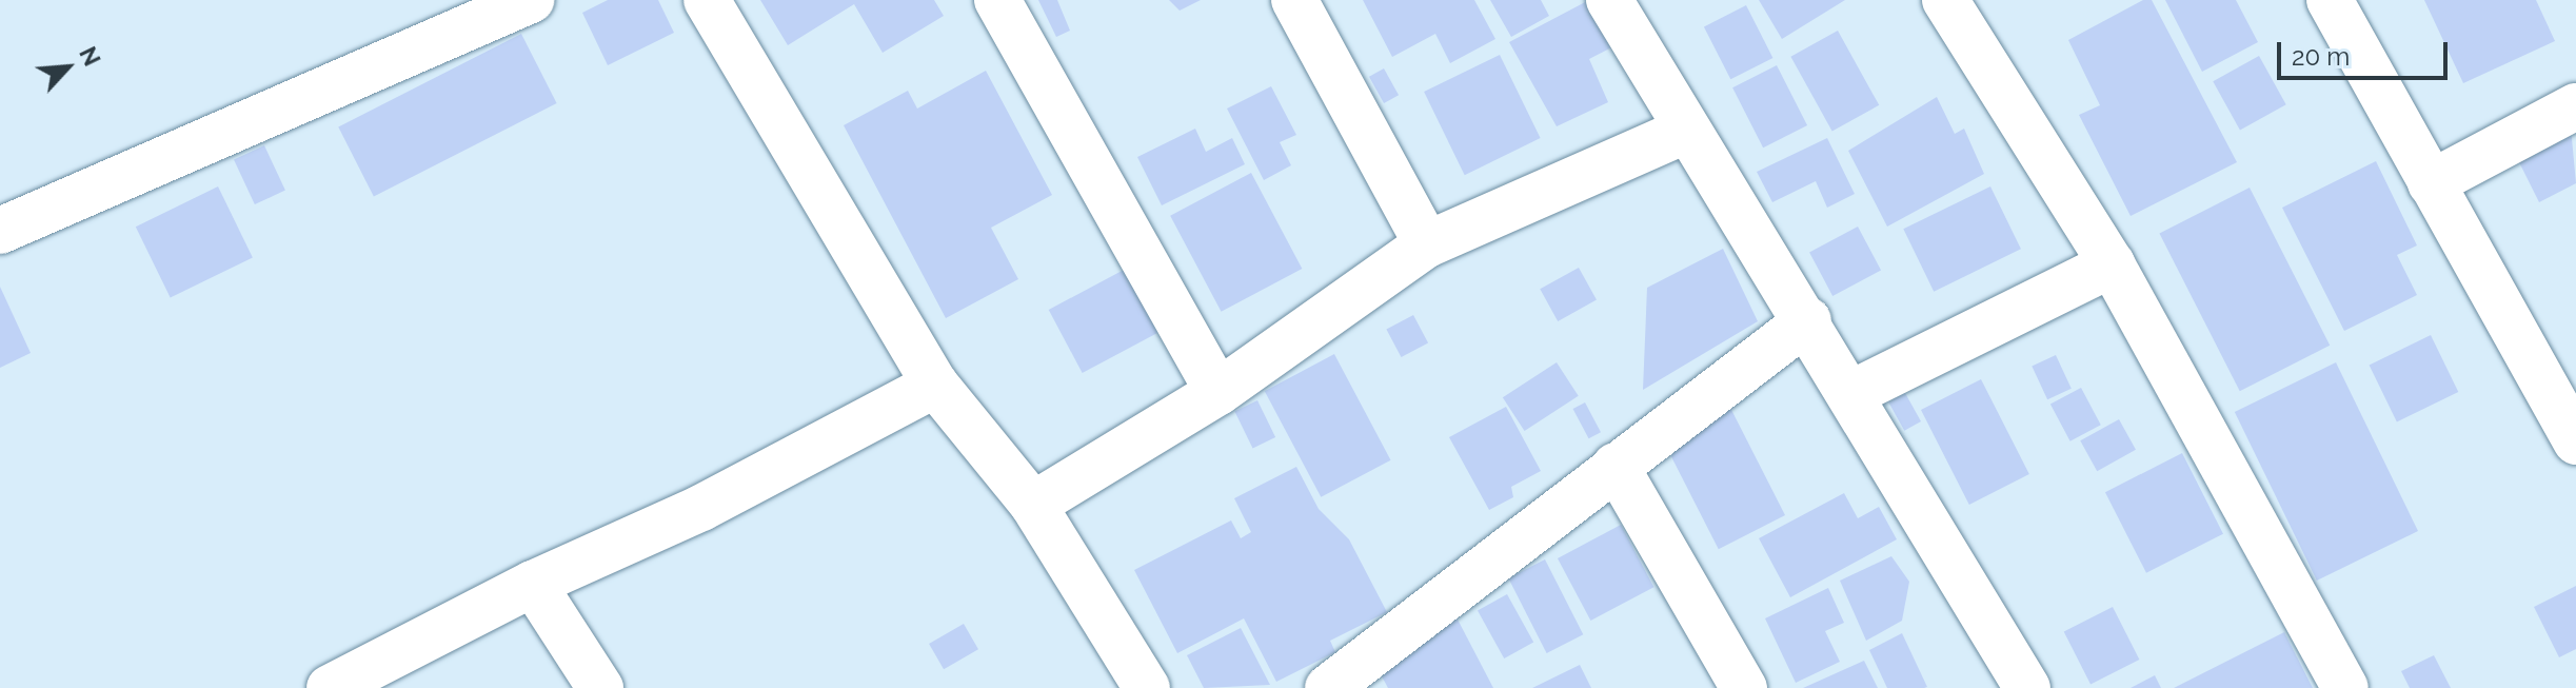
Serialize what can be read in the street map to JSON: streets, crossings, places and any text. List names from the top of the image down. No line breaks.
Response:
{"scale_bar":"20 m","north":"top right"}
